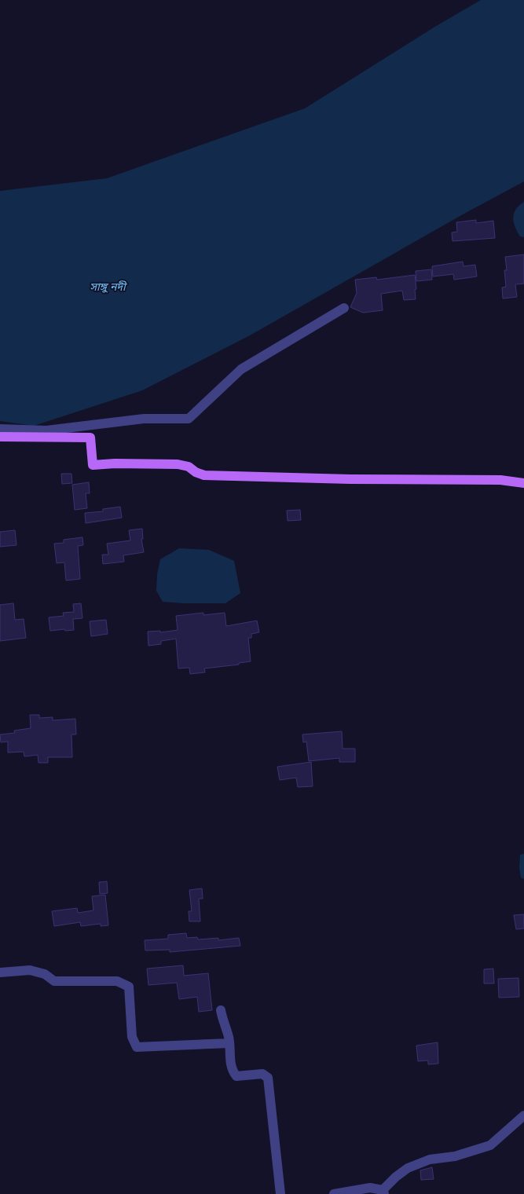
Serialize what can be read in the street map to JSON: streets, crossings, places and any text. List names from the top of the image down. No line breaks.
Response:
{"water":["সাঙ্গু নদী"]}
